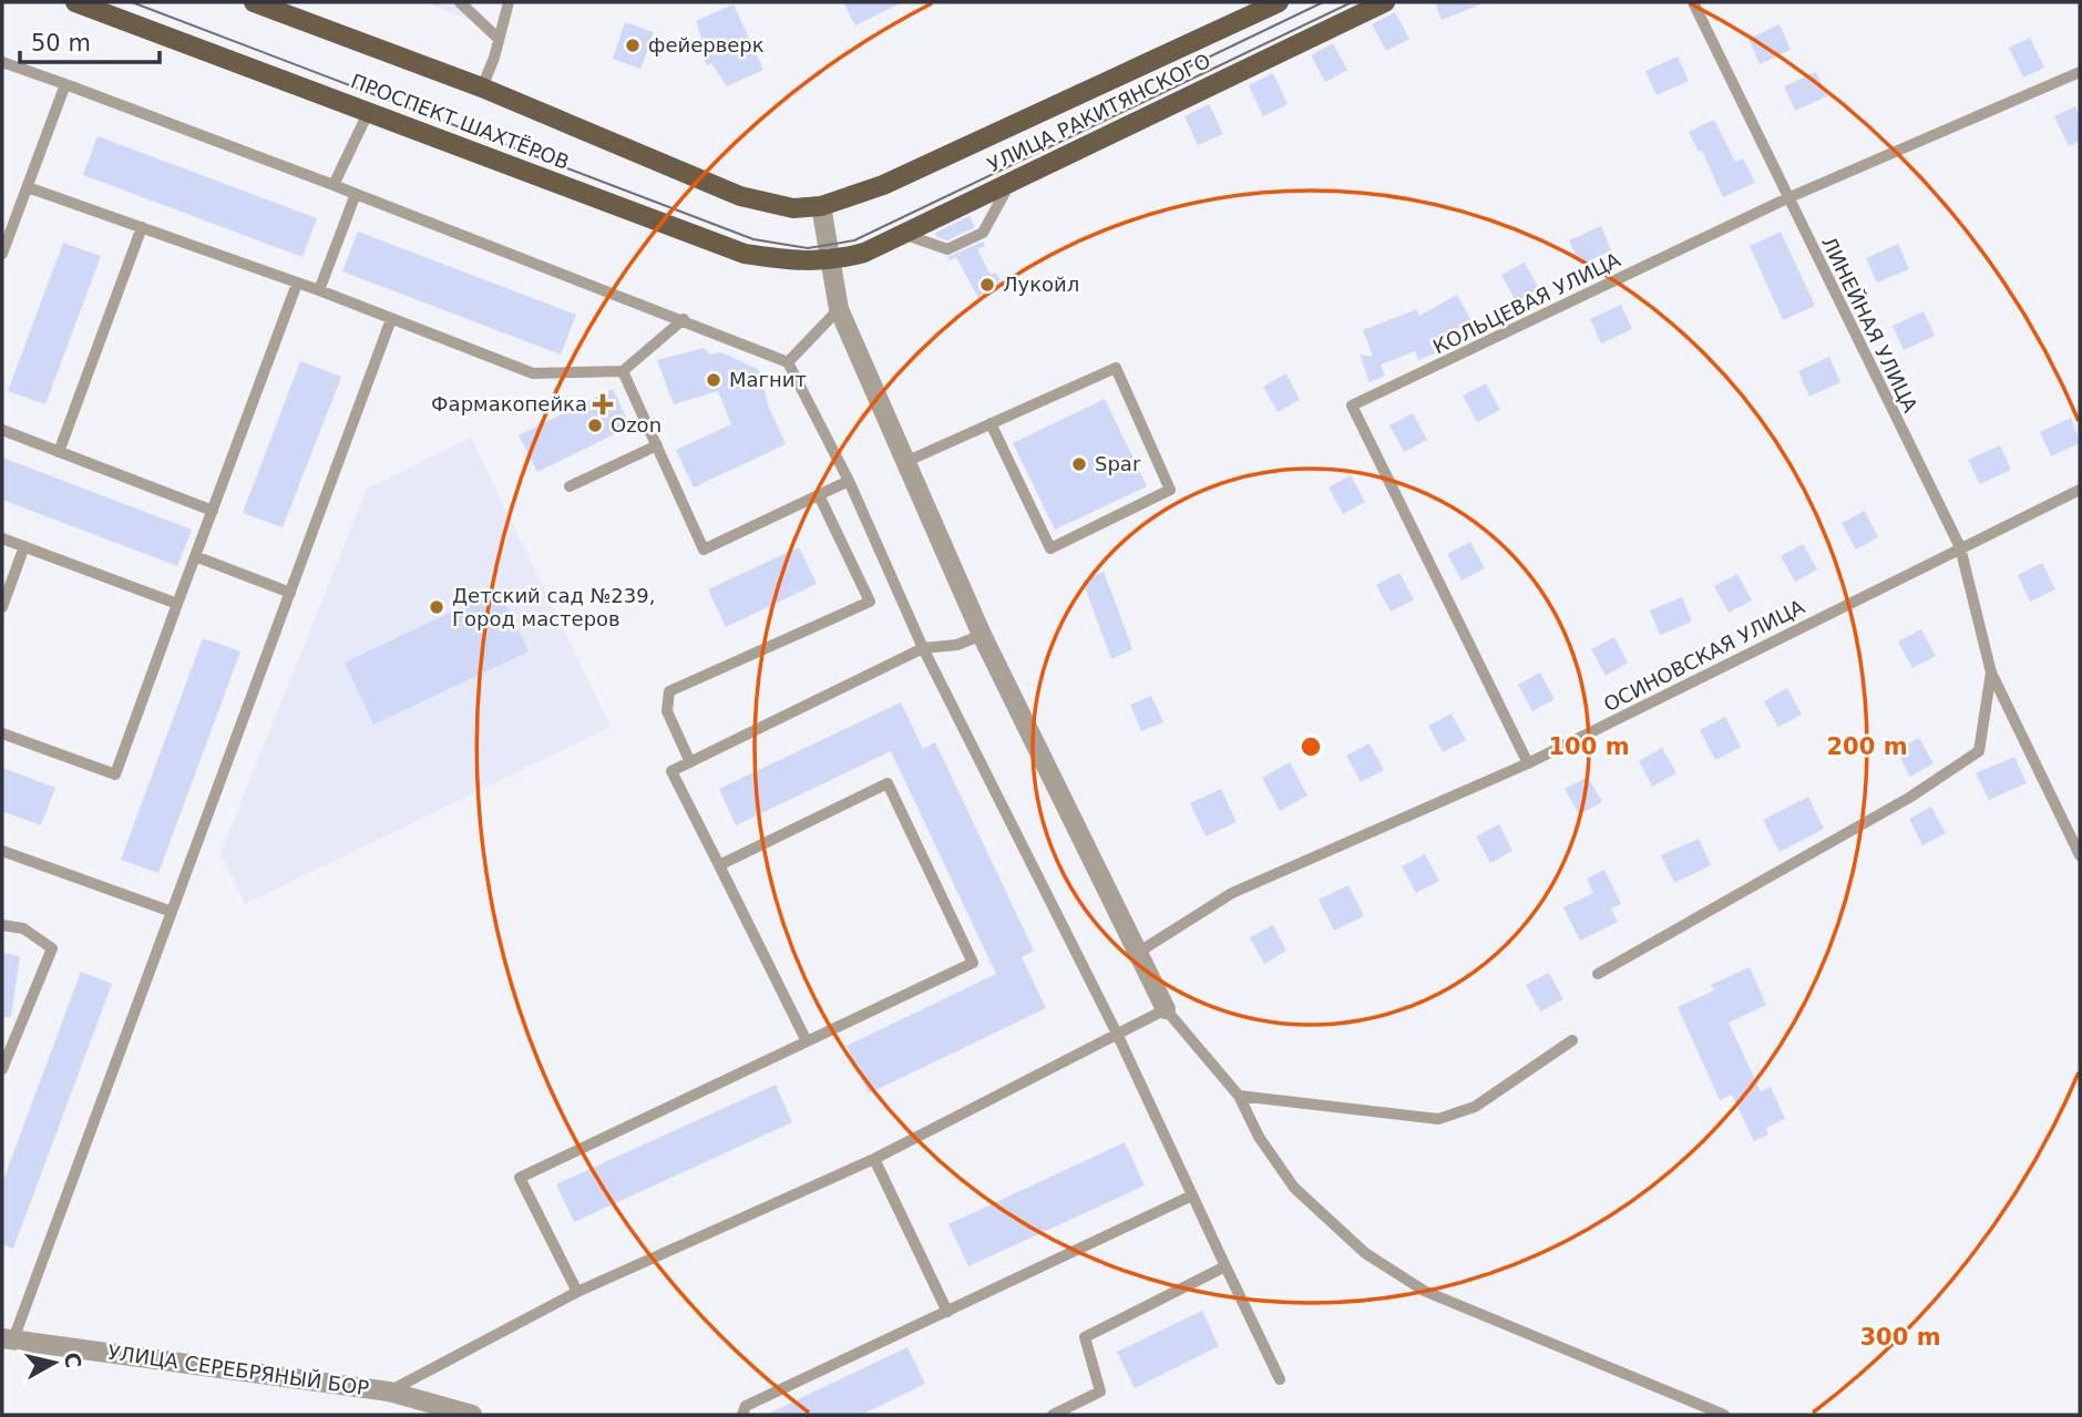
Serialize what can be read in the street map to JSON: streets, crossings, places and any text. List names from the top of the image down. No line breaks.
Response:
{"streets":{"main road":["УЛИЦА РАКИТЯНСКОГО","ПРОСПЕКТ ШАХТЁРОВ"],"street":["УЛИЦА СЕРЕБРЯНЫЙ БОР"],"lane":["КОЛЬЦЕВАЯ УЛИЦА","ЛИНЕЙНАЯ УЛИЦА","ОСИНОВСКАЯ УЛИЦА"]},"crossings":[["УЛИЦА РАКИТЯНСКОГО","ПРОСПЕКТ ШАХТЁРОВ"],["КОЛЬЦЕВАЯ УЛИЦА","ЛИНЕЙНАЯ УЛИЦА"],["КОЛЬЦЕВАЯ УЛИЦА","ОСИНОВСКАЯ УЛИЦА"],["ЛИНЕЙНАЯ УЛИЦА","ОСИНОВСКАЯ УЛИЦА"]],"places":{"other":["фейерверк","Лукойл","Магнит","Ozon","Spar","Детский сад №239, Город мастеров"],"health":["Фармакопейка"]},"scale_bar":"50 m","north":"right","rings":["100 m","200 m","300 m"]}
